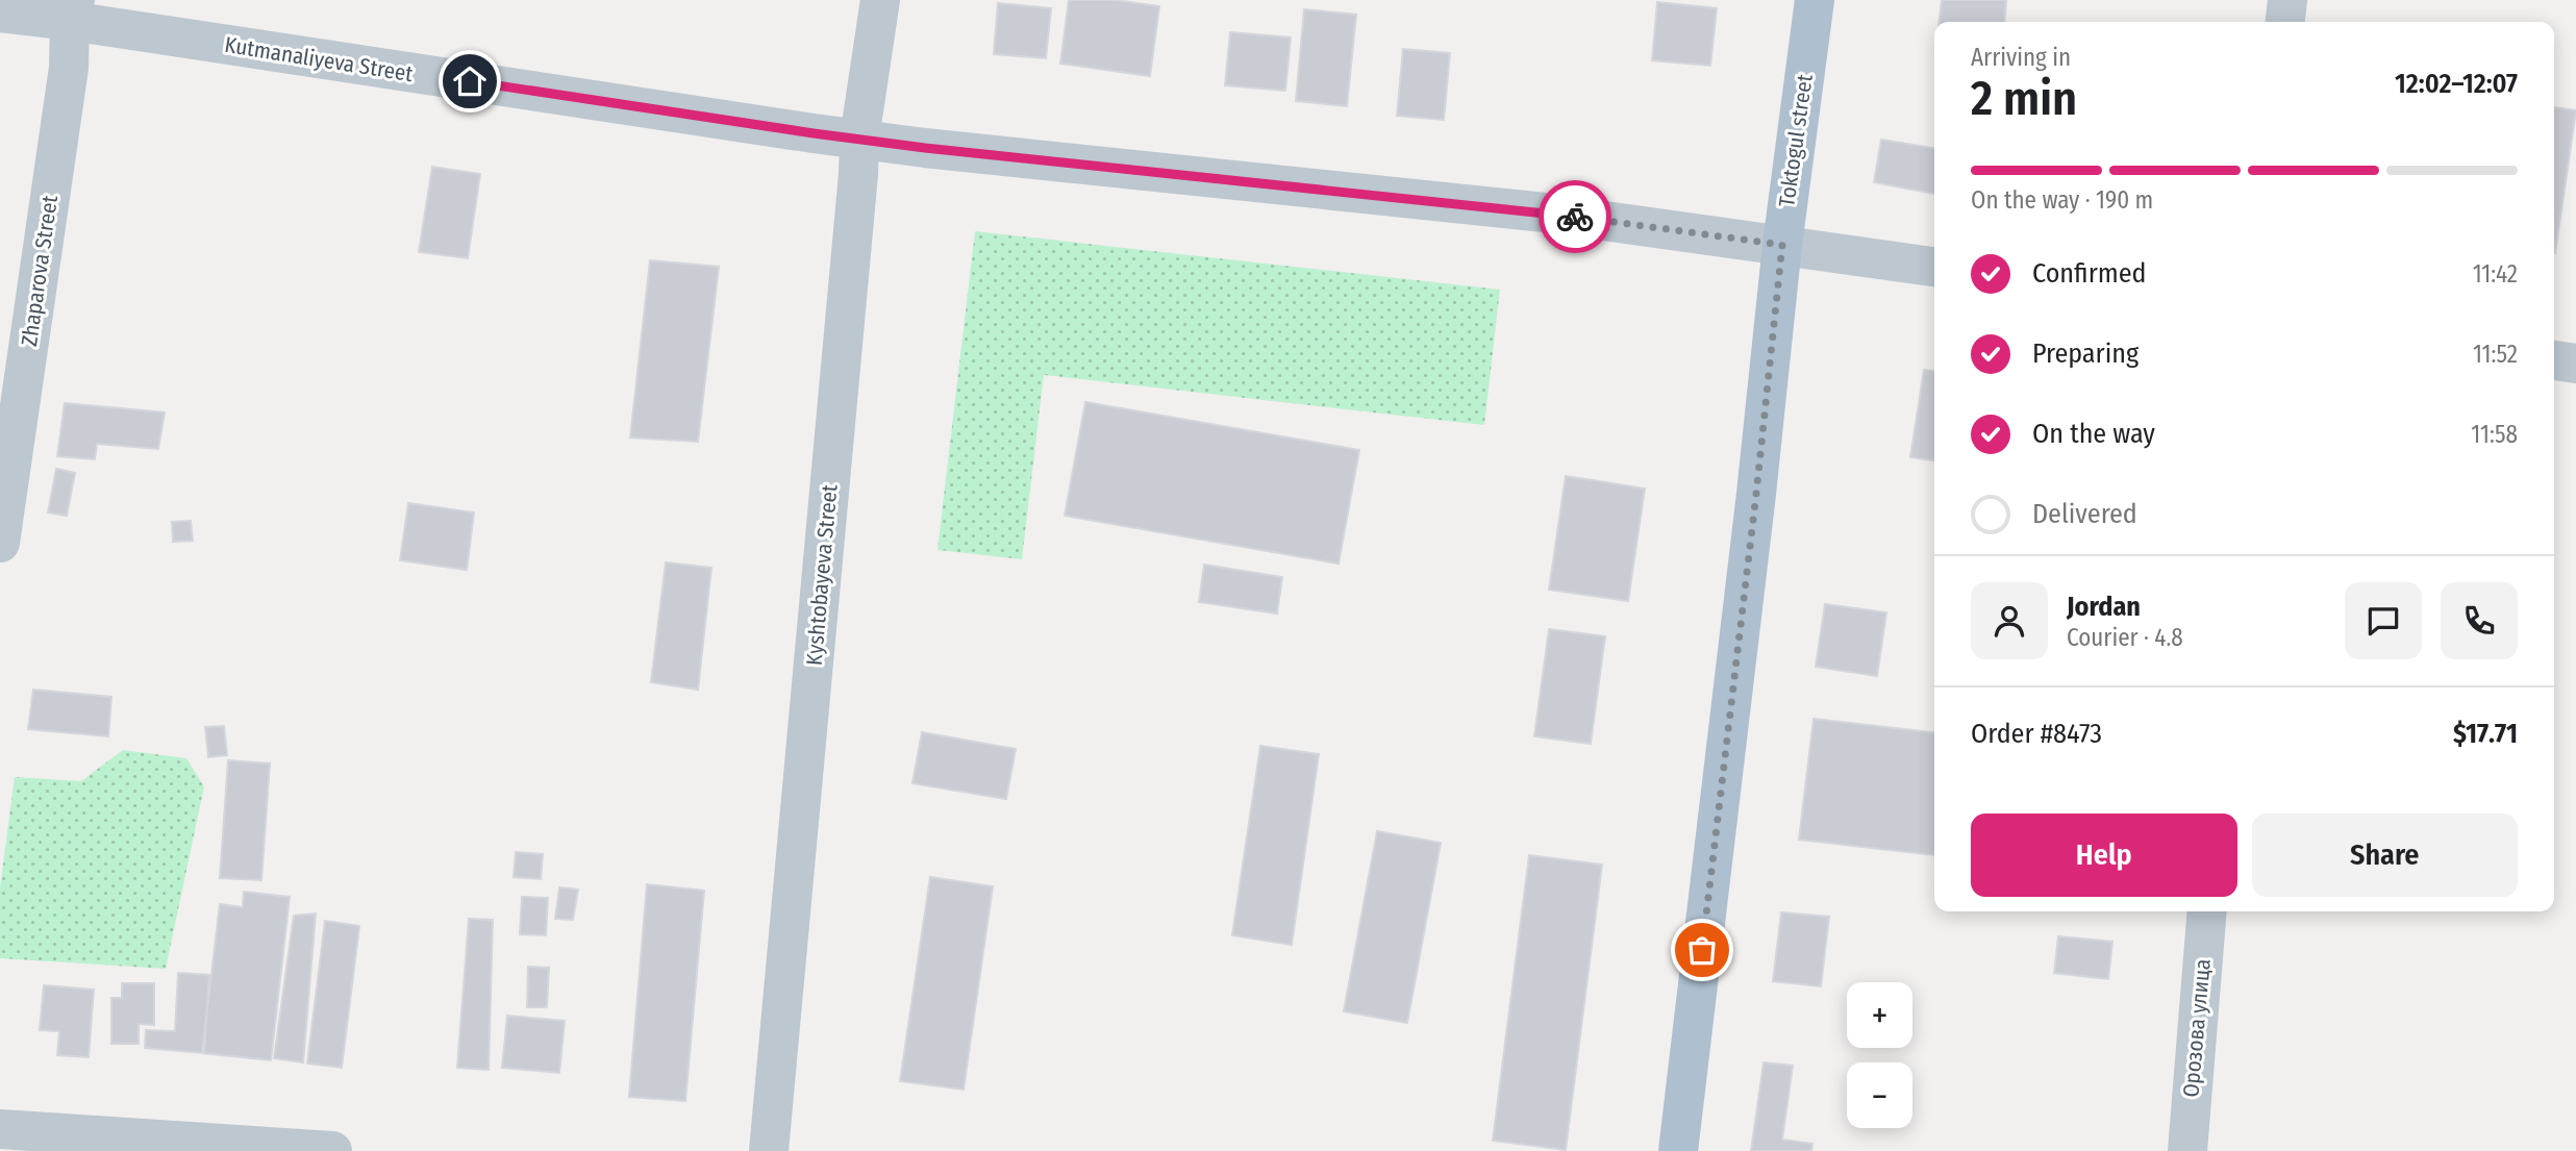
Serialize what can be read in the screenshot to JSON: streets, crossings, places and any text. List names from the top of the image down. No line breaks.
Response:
{"streets":{"main road":["Toktogul street"],"street":["Kutmanaliyeva Street","Zhaparova Street","Kyshtobayeva Street","Орозова улица"]},"crossings":[["Kutmanaliyeva Street","Toktogul street"],["Kutmanaliyeva Street","Zhaparova Street"],["Kutmanaliyeva Street","Kyshtobayeva Street"]],"page":{"heading":["2 min","Arriving in","12:02–12:07"],"panel":["Jordan","Courier · 4.8","Order #8473","$17.71"],"bar":"On the way · 190 m","list":[["Confirmed","11:42"],["Preparing","11:52"],["On the way","11:58"],"Delivered"],"buttons":["Help","Share"],"map_buttons":["+","−"]}}
